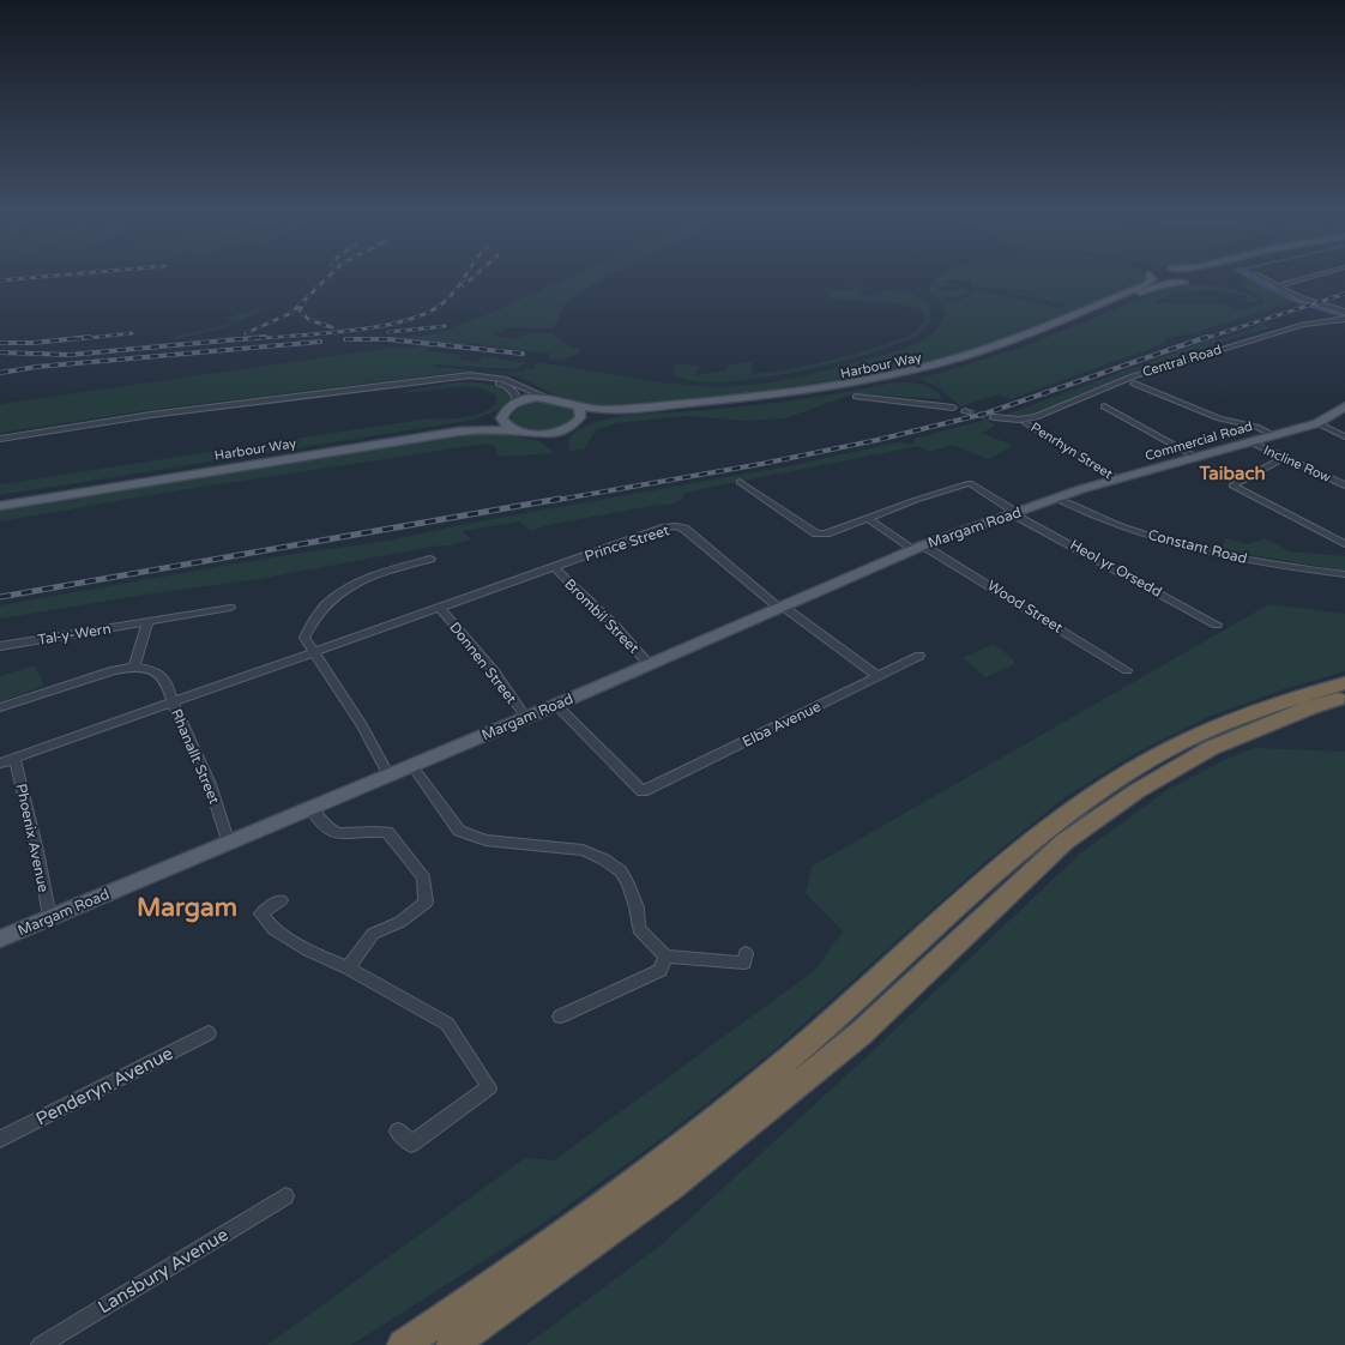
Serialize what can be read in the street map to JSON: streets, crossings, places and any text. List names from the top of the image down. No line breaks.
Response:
{"streets":{"main road":["Harbour Way","Commercial Road","Margam Road"],"street":["Central Road","Penrhyn Street","Incline Row","Prince Street","Constant Road","Heol yr Orsedd","Wood Street","Brombil Street","Tal-y-Wern","Donnen Street","Elba Avenue","Rhanallt Street","Phoenix Avenue","Penderyn Avenue","Lansbury Avenue"]},"crossings":[["Central Road","Penrhyn Street"],["Commercial Road","Penrhyn Street"],["Commercial Road","Incline Row"],["Commercial Road","Margam Road"],["Commercial Road","Constant Road"],["Margam Road","Prince Street"],["Margam Road","Constant Road"],["Margam Road","Heol yr Orsedd"],["Margam Road","Wood Street"],["Margam Road","Brombil Street"],["Margam Road","Donnen Street"],["Margam Road","Elba Avenue"],["Margam Road","Rhanallt Street"],["Margam Road","Phoenix Avenue"],["Prince Street","Brombil Street"],["Prince Street","Elba Avenue"],["Heol yr Orsedd","Wood Street"]],"districts":["Taibach","Margam"]}
